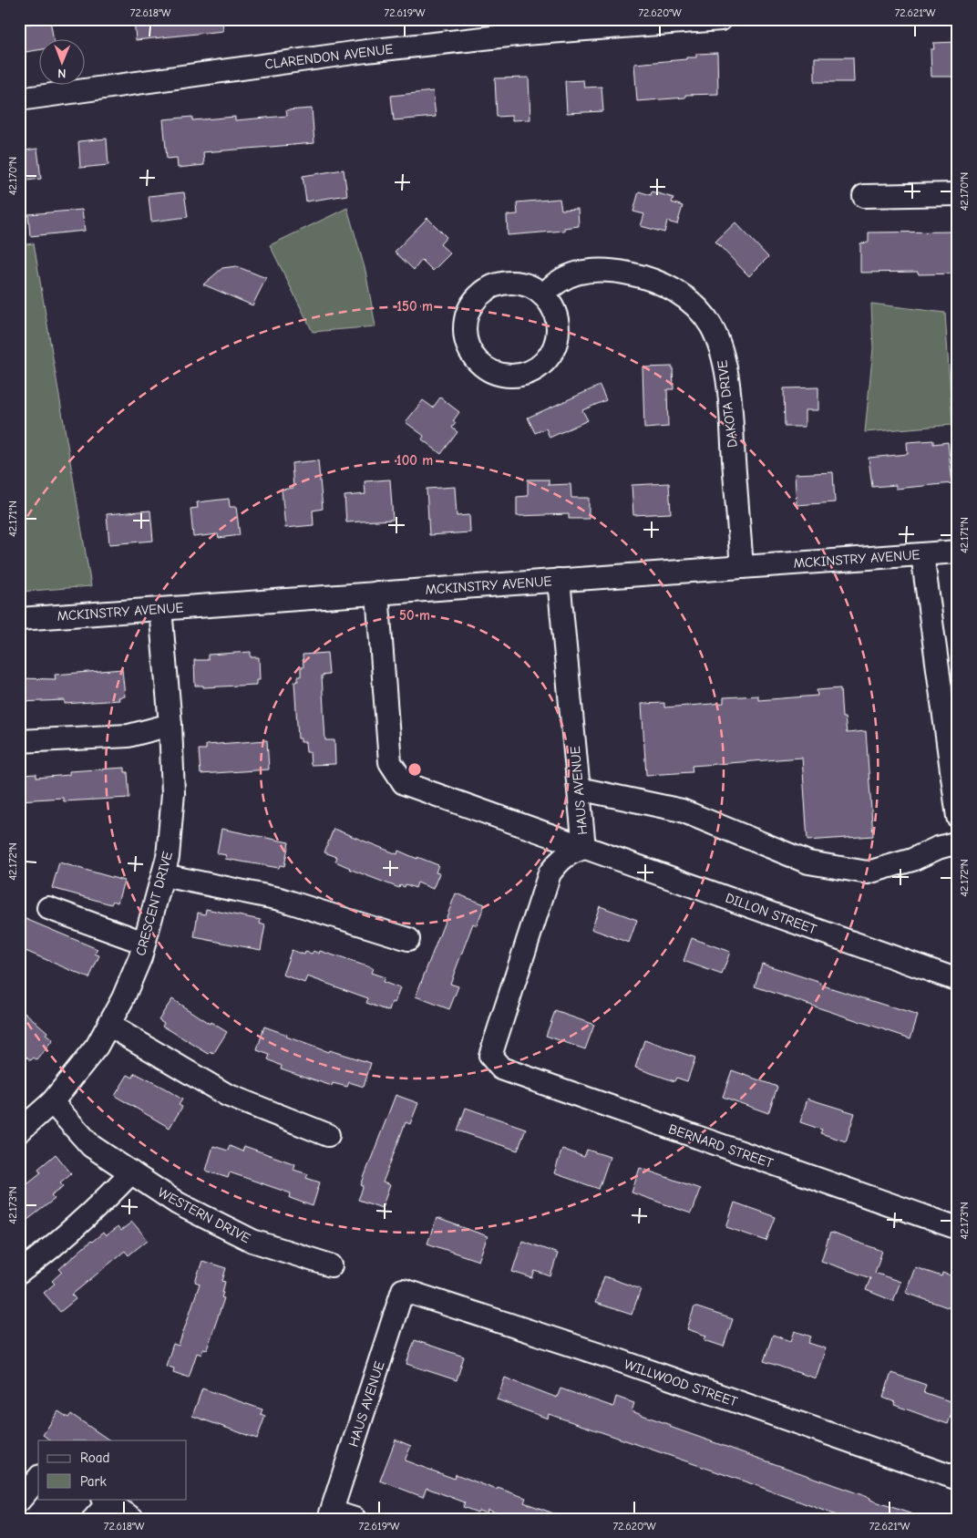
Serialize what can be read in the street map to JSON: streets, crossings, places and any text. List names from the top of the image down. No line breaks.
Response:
{"streets":{"street":["CLARENDON AVENUE","DAKOTA DRIVE","MCKINSTRY AVENUE","HAUS AVENUE","CRESCENT DRIVE","DILLON STREET","BERNARD STREET","WESTERN DRIVE","WILLWOOD STREET"]},"crossings":[["DAKOTA DRIVE","MCKINSTRY AVENUE"],["MCKINSTRY AVENUE","HAUS AVENUE"],["MCKINSTRY AVENUE","CRESCENT DRIVE"],["MCKINSTRY AVENUE","DILLON STREET"],["HAUS AVENUE","DILLON STREET"],["HAUS AVENUE","BERNARD STREET"],["HAUS AVENUE","WILLWOOD STREET"],["CRESCENT DRIVE","WESTERN DRIVE"]],"legend":["Road","Park"],"north":"bottom","coordinates":["72.618°W","72.619°W","72.620°W","72.621°W","42.170°N","42.171°N","42.172°N","42.173°N"],"rings":["150 m","100 m","50 m"]}
